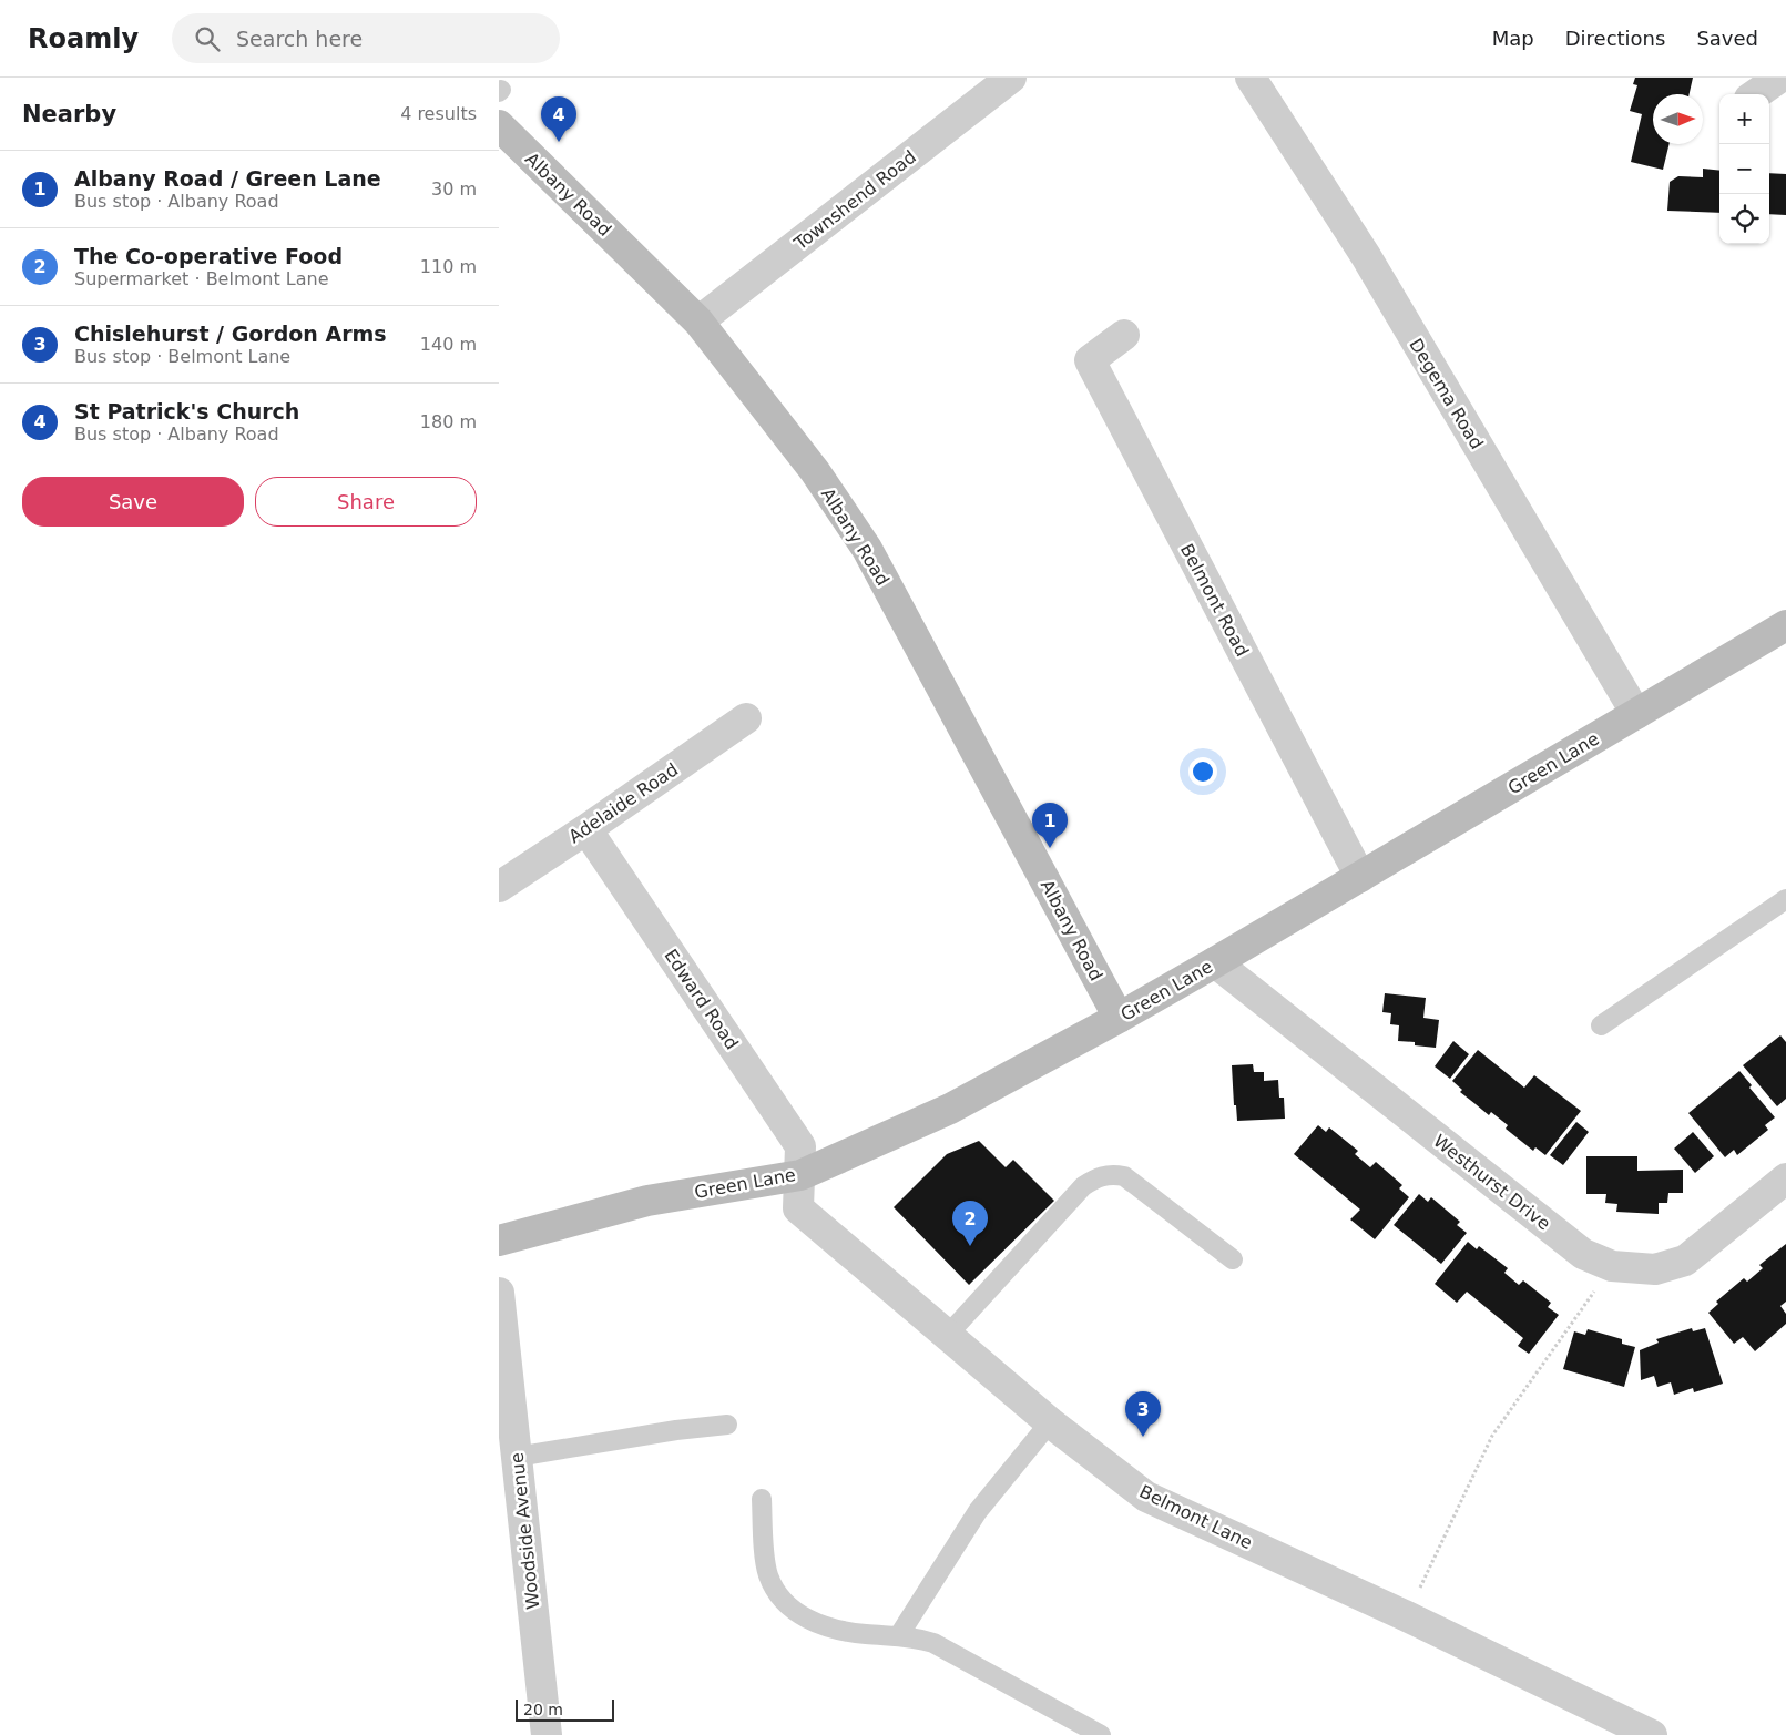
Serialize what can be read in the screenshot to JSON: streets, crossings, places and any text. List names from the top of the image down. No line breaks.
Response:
{"streets":{"main road":["Albany Road","Green Lane"],"street":["Townshend Road","Degema Road","Belmont Road","Adelaide Road","Edward Road","Westhurst Drive","Belmont Lane","Woodside Avenue"]},"crossings":[["Albany Road","Townshend Road"],["Albany Road","Green Lane"],["Degema Road","Green Lane"],["Belmont Road","Green Lane"],["Green Lane","Edward Road"],["Green Lane","Westhurst Drive"],["Green Lane","Belmont Lane"],["Adelaide Road","Edward Road"],["Edward Road","Belmont Lane"]],"scale_bar":"20 m","north":"right","page":{"header":"Roamly","search":"Search here","nav":["Map","Directions","Saved"],"heading":["Nearby","4 results"],"map_buttons":["+","−"],"pins":["4","1","2","3"],"list":[{"mark":"1","name":"Albany Road / Green Lane","note":"Bus stop · Albany Road","value":"30 m"},{"mark":"2","name":"The Co-operative Food","note":"Supermarket · Belmont Lane","value":"110 m"},{"mark":"3","name":"Chislehurst / Gordon Arms","note":"Bus stop · Belmont Lane","value":"140 m"},{"mark":"4","name":"St Patrick's Church","note":"Bus stop · Albany Road","value":"180 m"}],"buttons":["Save","Share"],"scale":"20 m"}}
